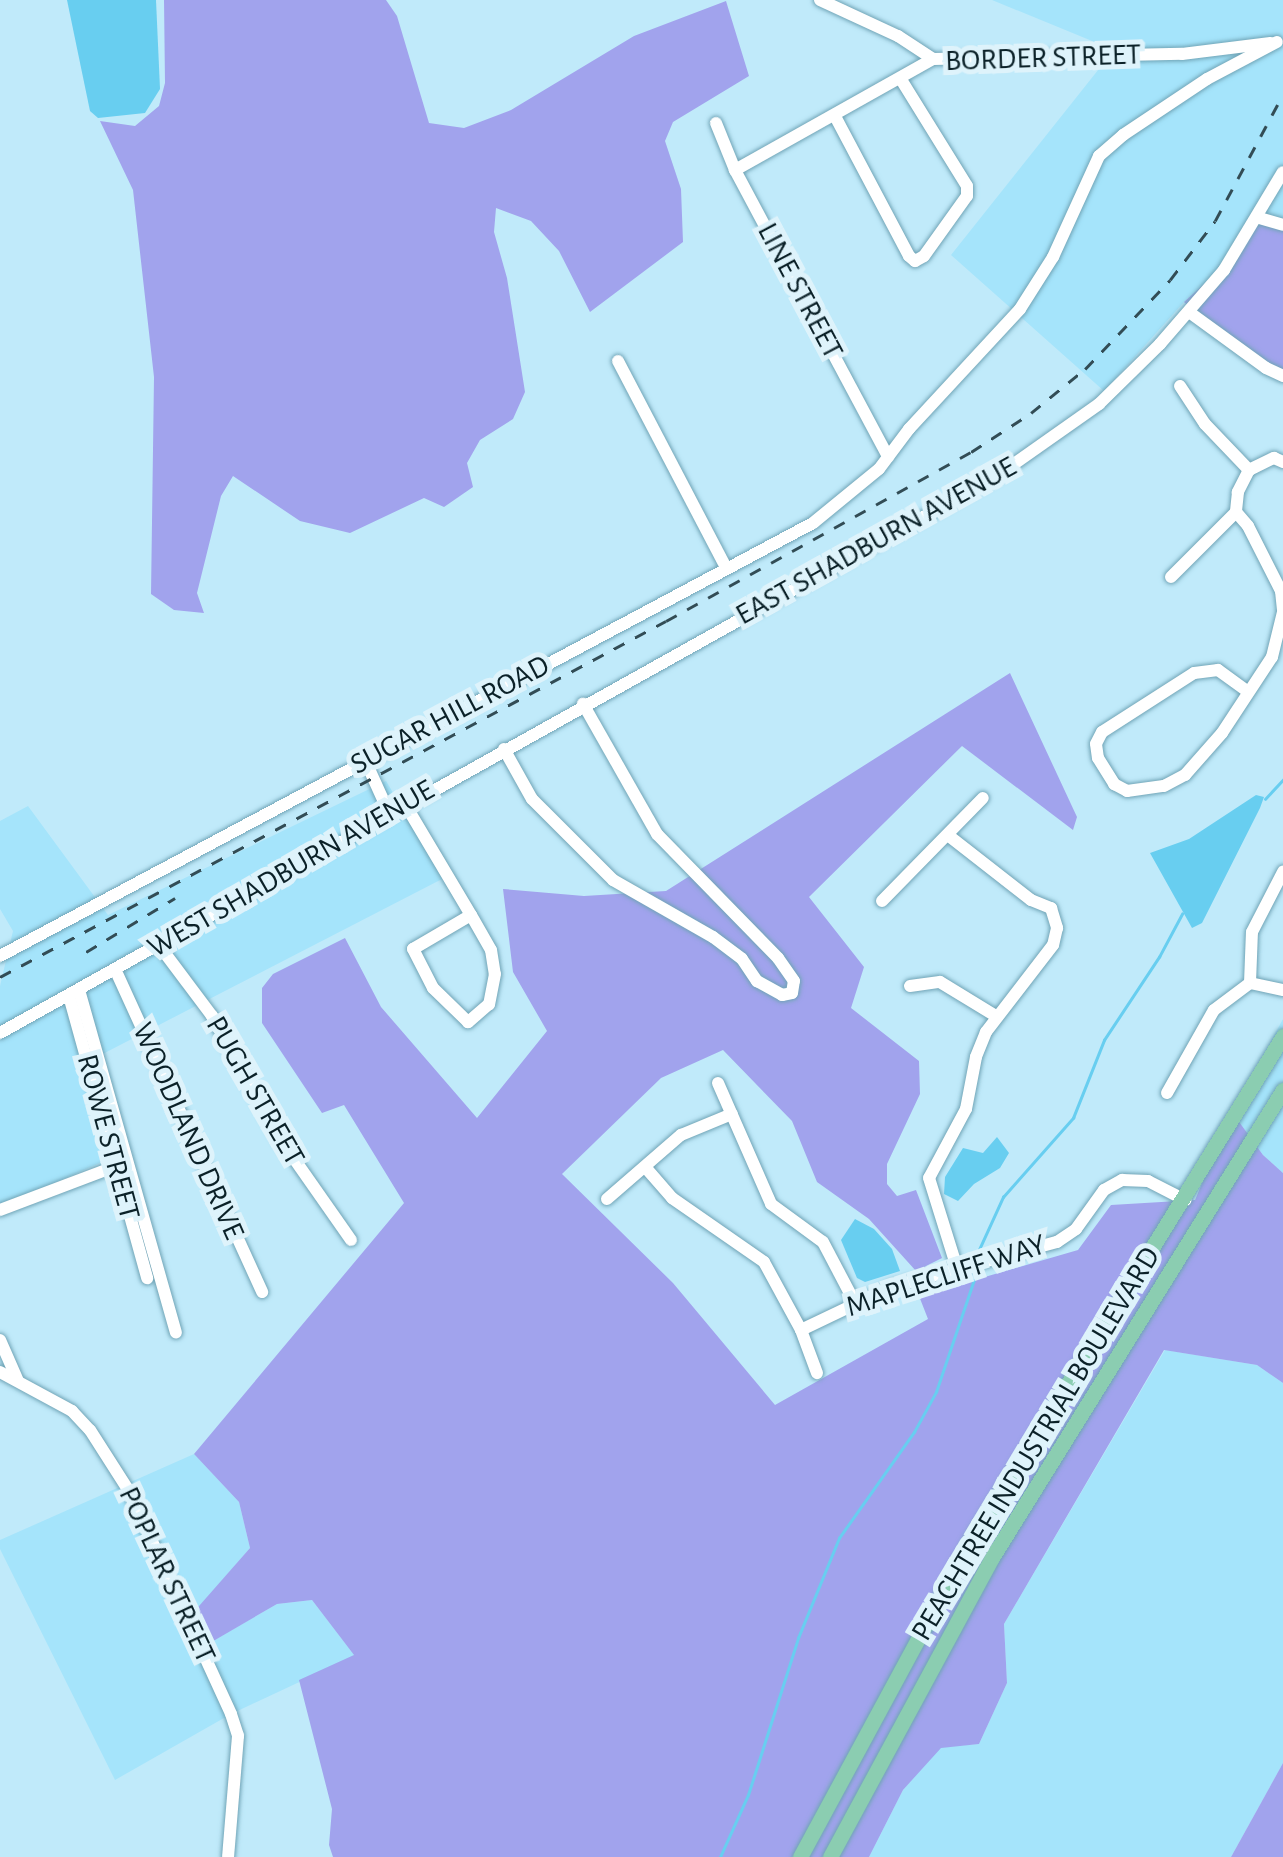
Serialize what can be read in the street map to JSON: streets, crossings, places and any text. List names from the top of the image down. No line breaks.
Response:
{"streets":{"main road":["PEACHTREE INDUSTRIAL BOULEVARD"],"street":["BORDER STREET","LINE STREET","EAST SHADBURN AVENUE","SUGAR HILL ROAD","WEST SHADBURN AVENUE","PUGH STREET","WOODLAND DRIVE","ROWE STREET","MAPLECLIFF WAY","POPLAR STREET"]},"crossings":[["BORDER STREET","LINE STREET"],["BORDER STREET","SUGAR HILL ROAD"],["LINE STREET","SUGAR HILL ROAD"],["EAST SHADBURN AVENUE","WEST SHADBURN AVENUE"],["WEST SHADBURN AVENUE","PUGH STREET"],["WEST SHADBURN AVENUE","WOODLAND DRIVE"],["WEST SHADBURN AVENUE","ROWE STREET"],["MAPLECLIFF WAY","PEACHTREE INDUSTRIAL BOULEVARD"]]}
